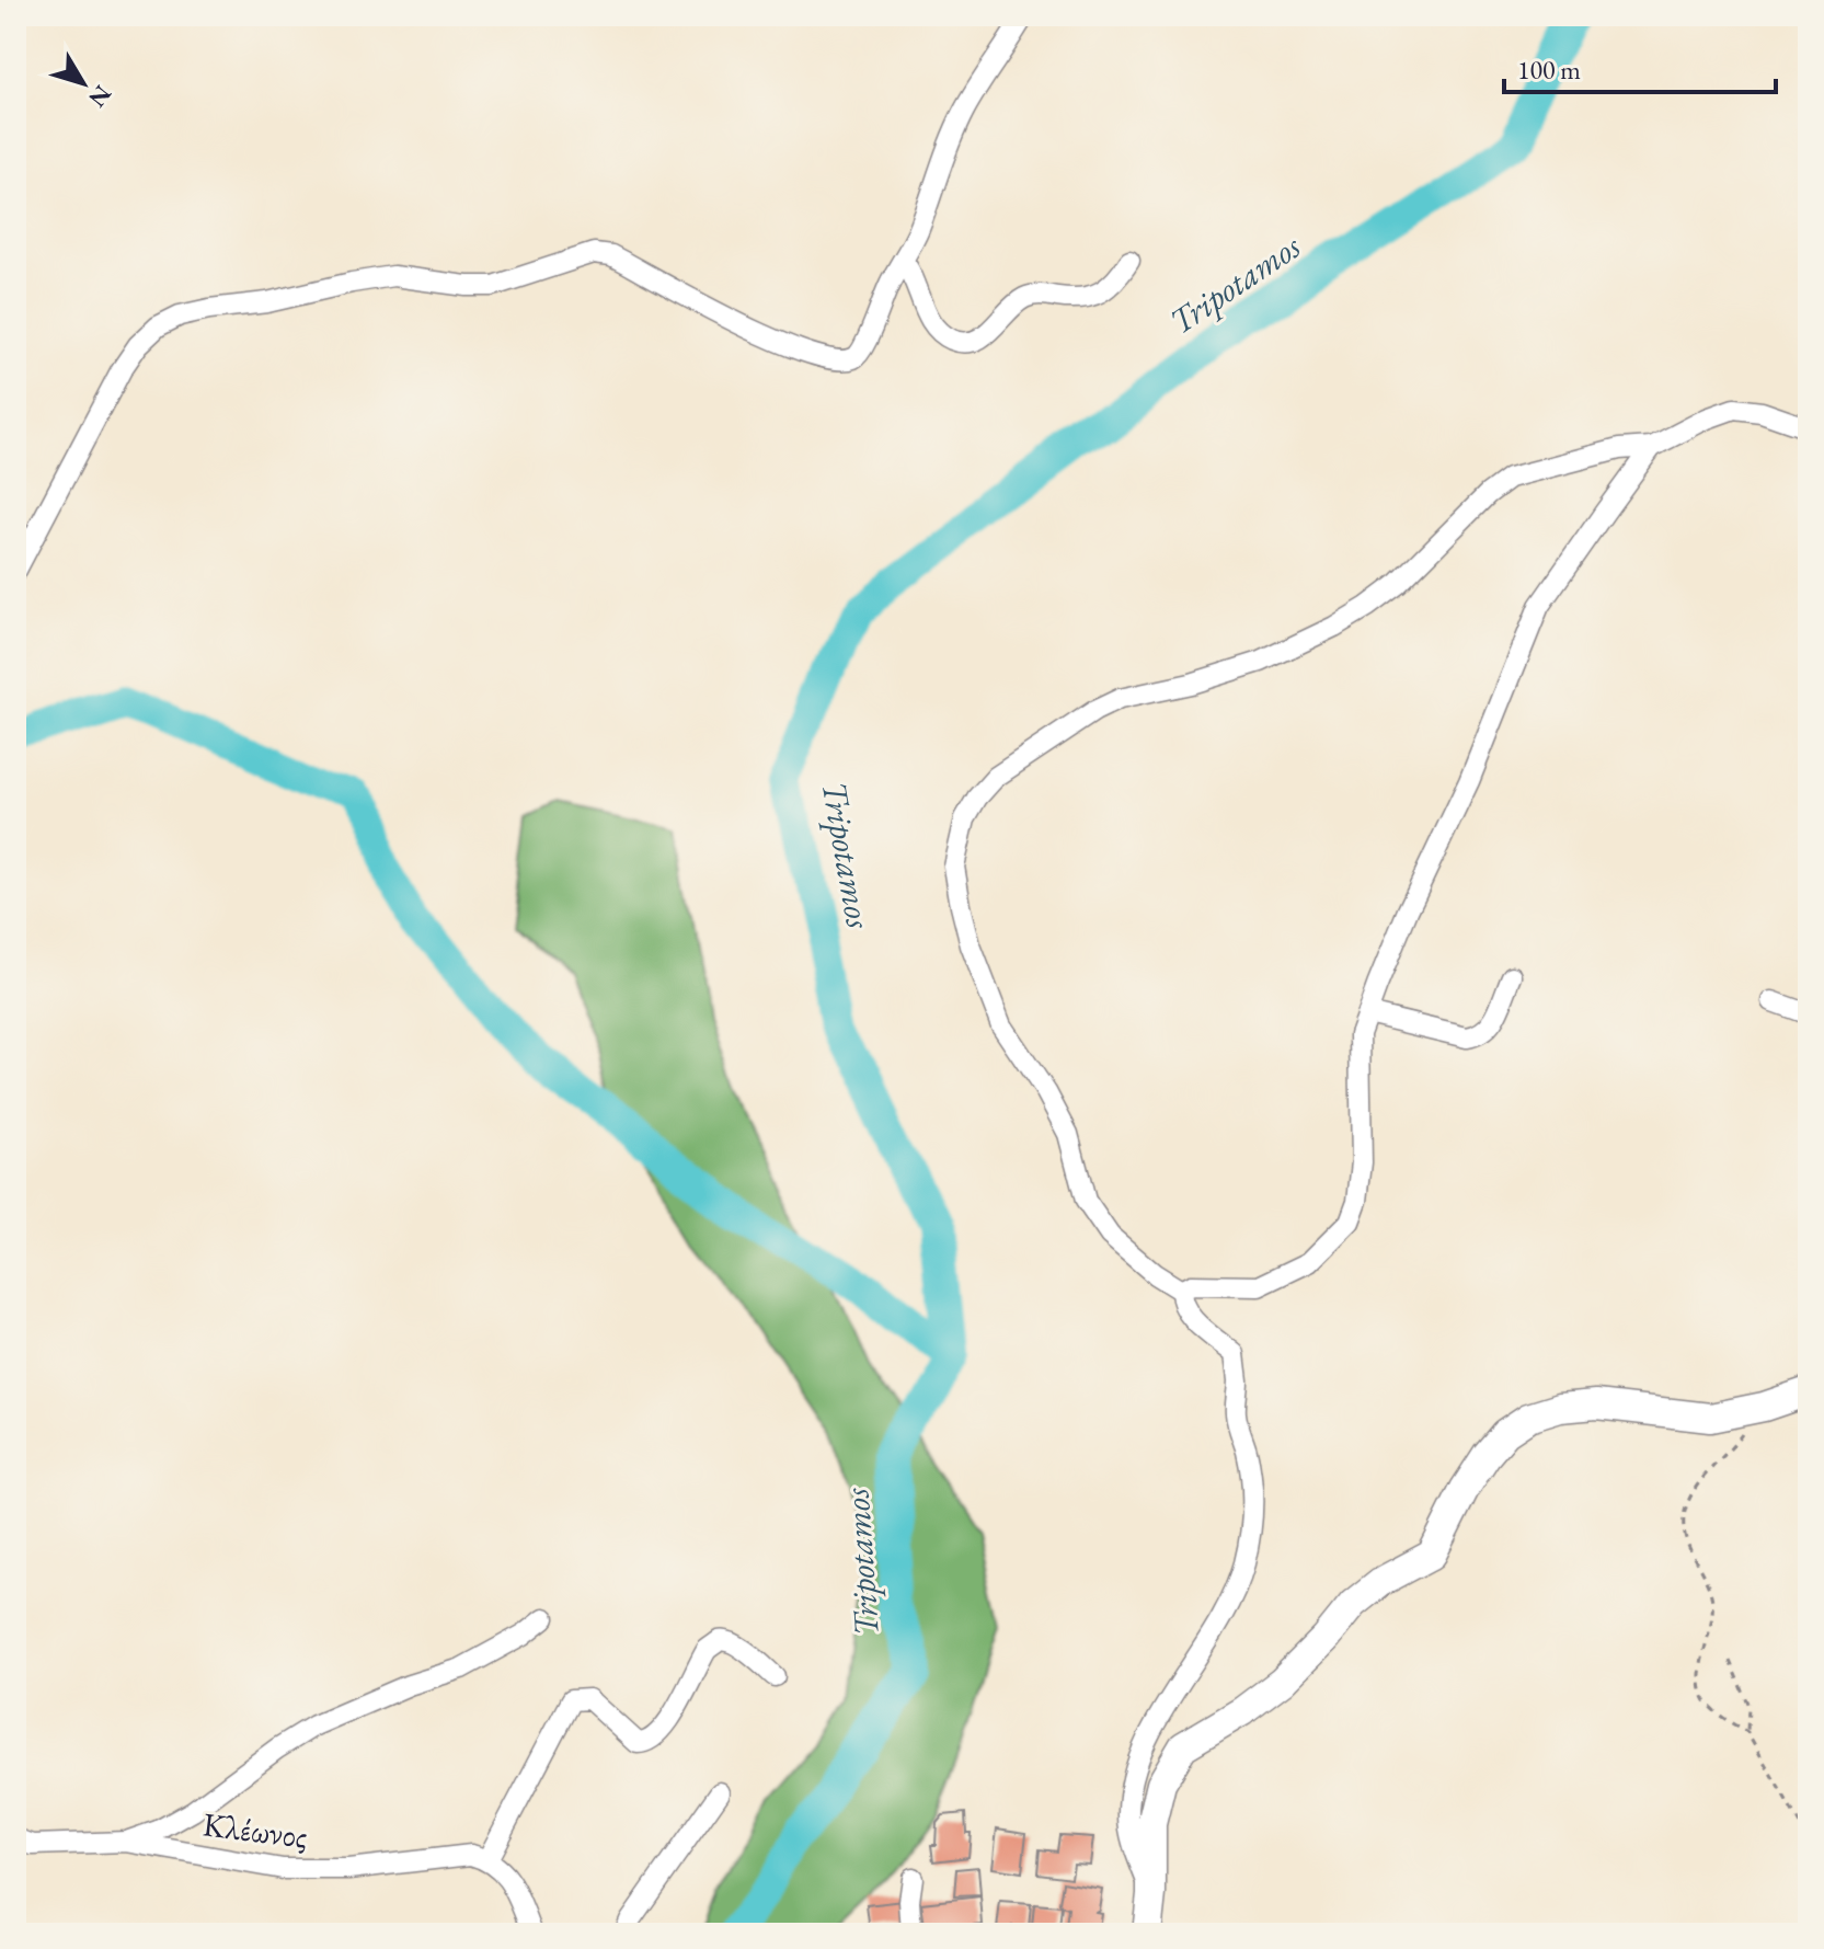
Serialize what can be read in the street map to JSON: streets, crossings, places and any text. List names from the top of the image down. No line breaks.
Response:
{"streets":{"street":["Κλέωνος"]},"water":["Tripotamos"],"scale_bar":"100 m","north":"bottom right"}
